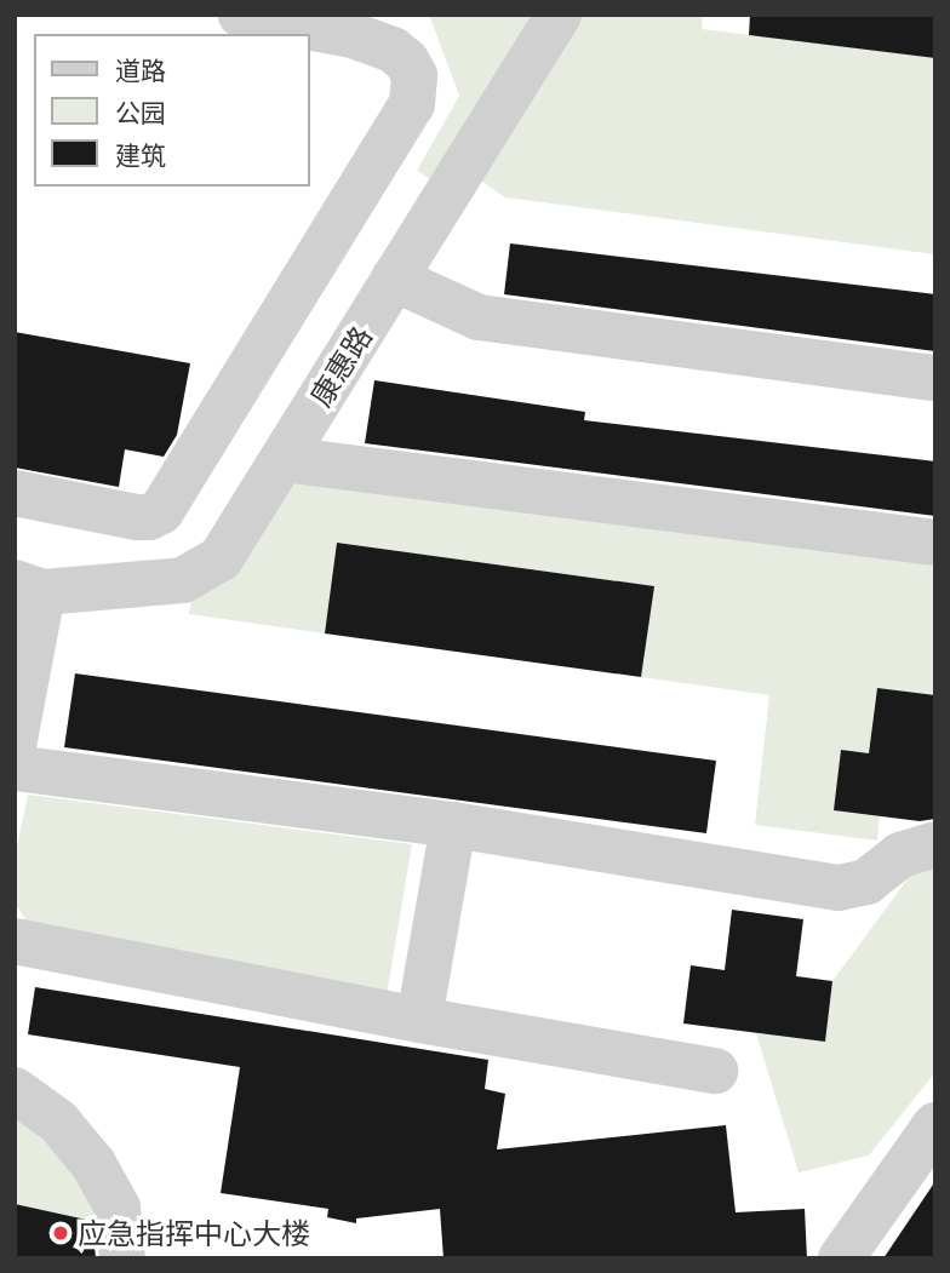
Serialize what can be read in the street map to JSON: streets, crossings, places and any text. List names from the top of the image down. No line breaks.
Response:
{"streets":{"street":["康惠路"]},"places":["应急指挥中心大楼"],"legend":["道路","公园","建筑"]}
